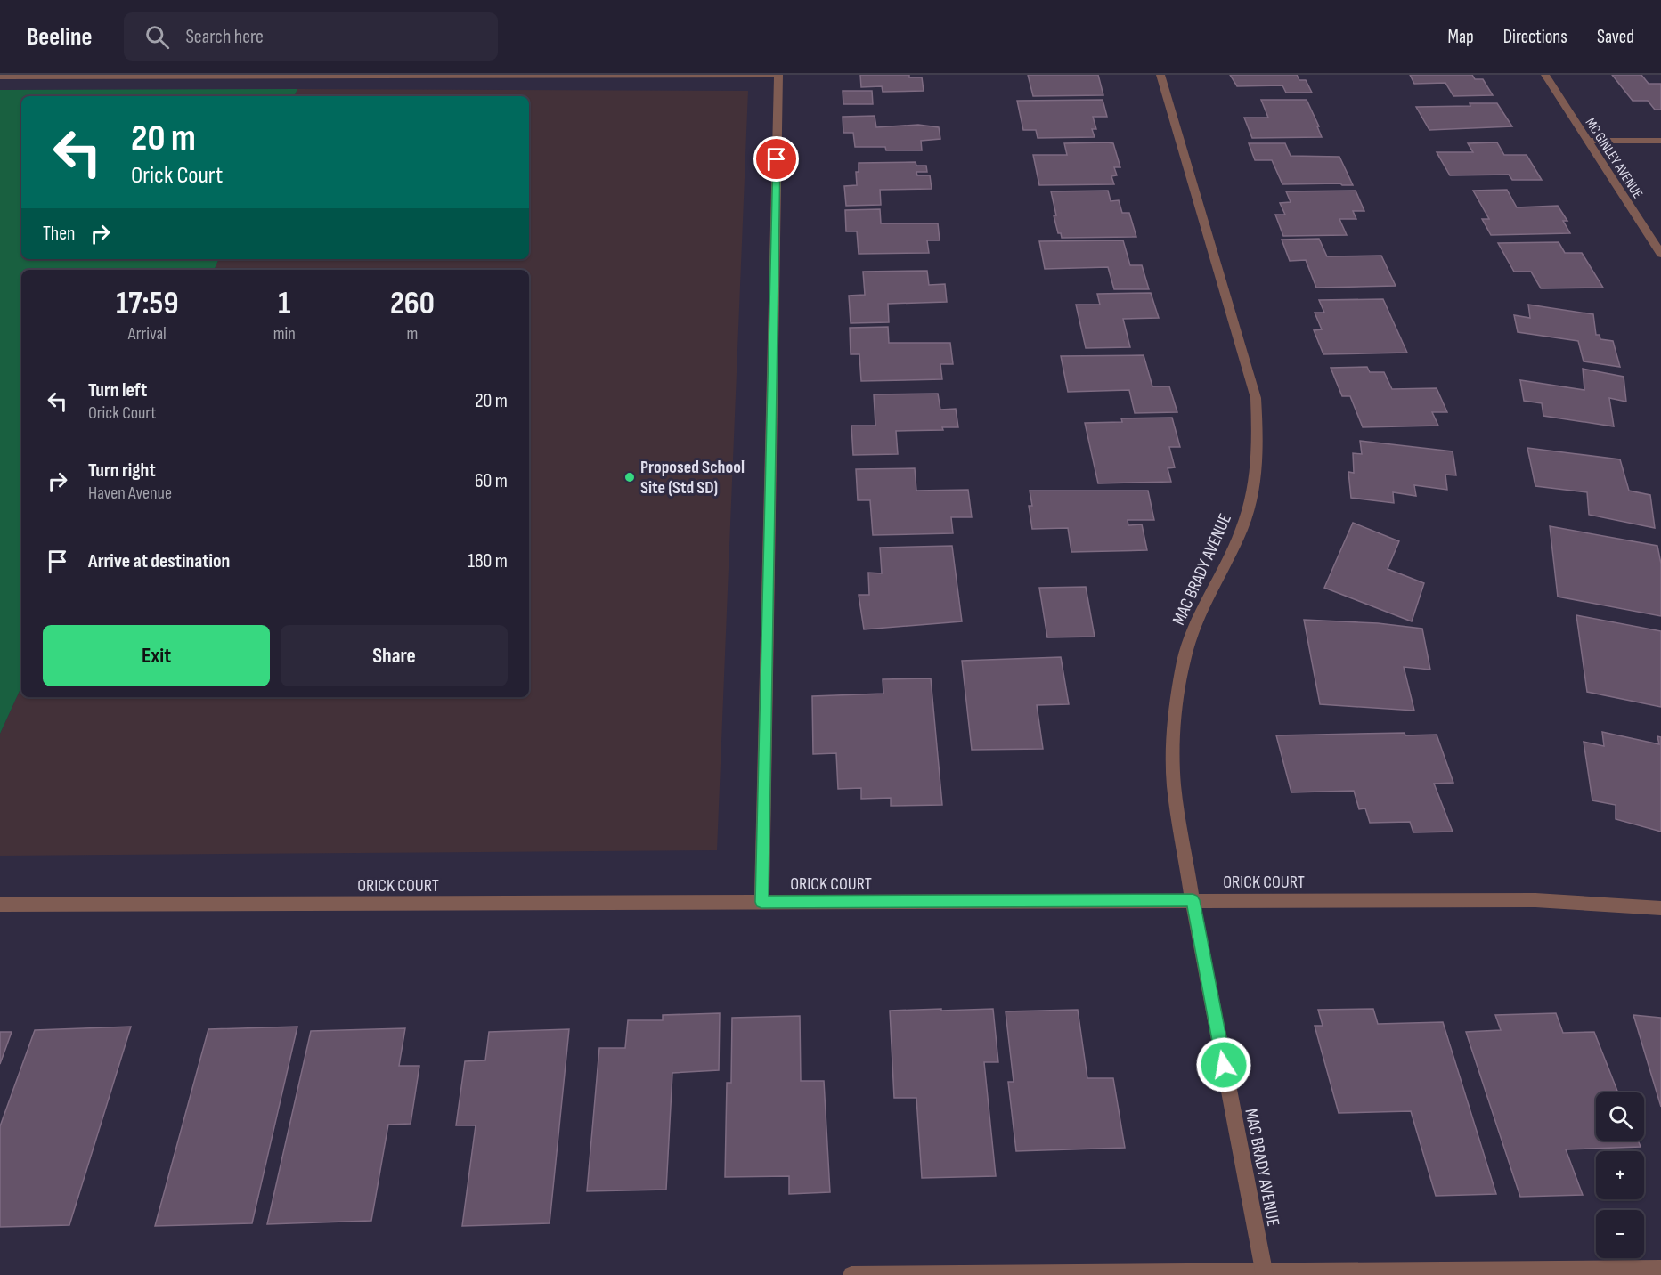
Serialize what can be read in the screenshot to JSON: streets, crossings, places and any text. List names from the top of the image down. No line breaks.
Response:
{"streets":{"street":["MC GINLEY AVENUE","MAC BRADY AVENUE","ORICK COURT"]},"crossings":[["MAC BRADY AVENUE","ORICK COURT"]],"places":["Proposed School Site (Std SD)"],"page":{"header":"Beeline","search":"Search here","nav":["Map","Directions","Saved"],"turn":["20 m","Orick Court"],"then":"Then","eta":["17:59","Arrival","1","min","260","m"],"list":[{"name":"Turn left","note":"Orick Court","value":"20 m"},{"name":"Turn right","note":"Haven Avenue","value":"60 m"},{"name":"Arrive at destination","value":"180 m"}],"buttons":["Exit","Share"],"map_buttons":["+","−"]}}
